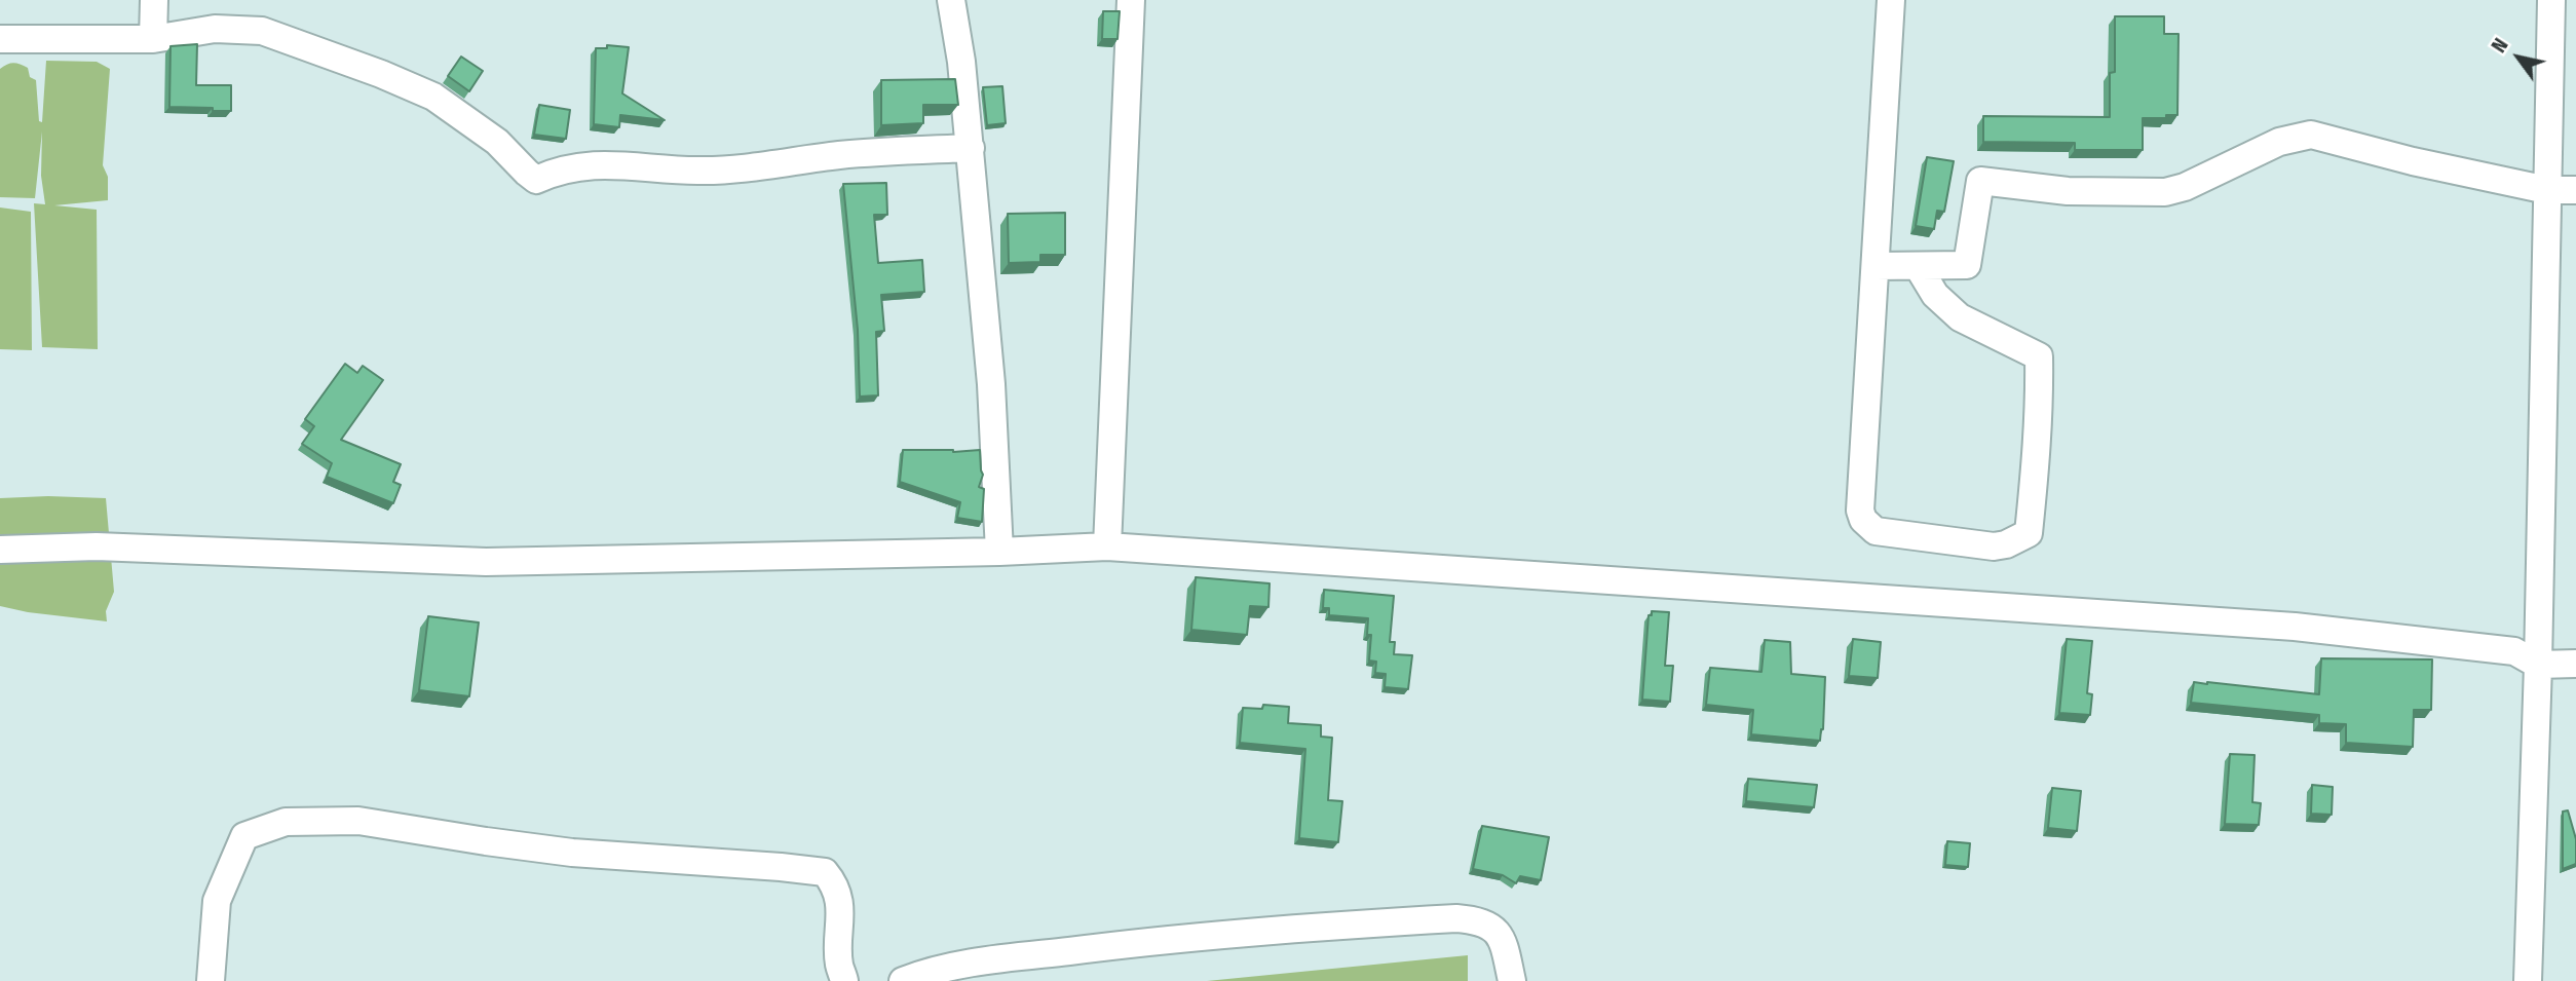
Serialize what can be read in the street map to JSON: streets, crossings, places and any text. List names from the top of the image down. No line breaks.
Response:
{"north":"top left"}
